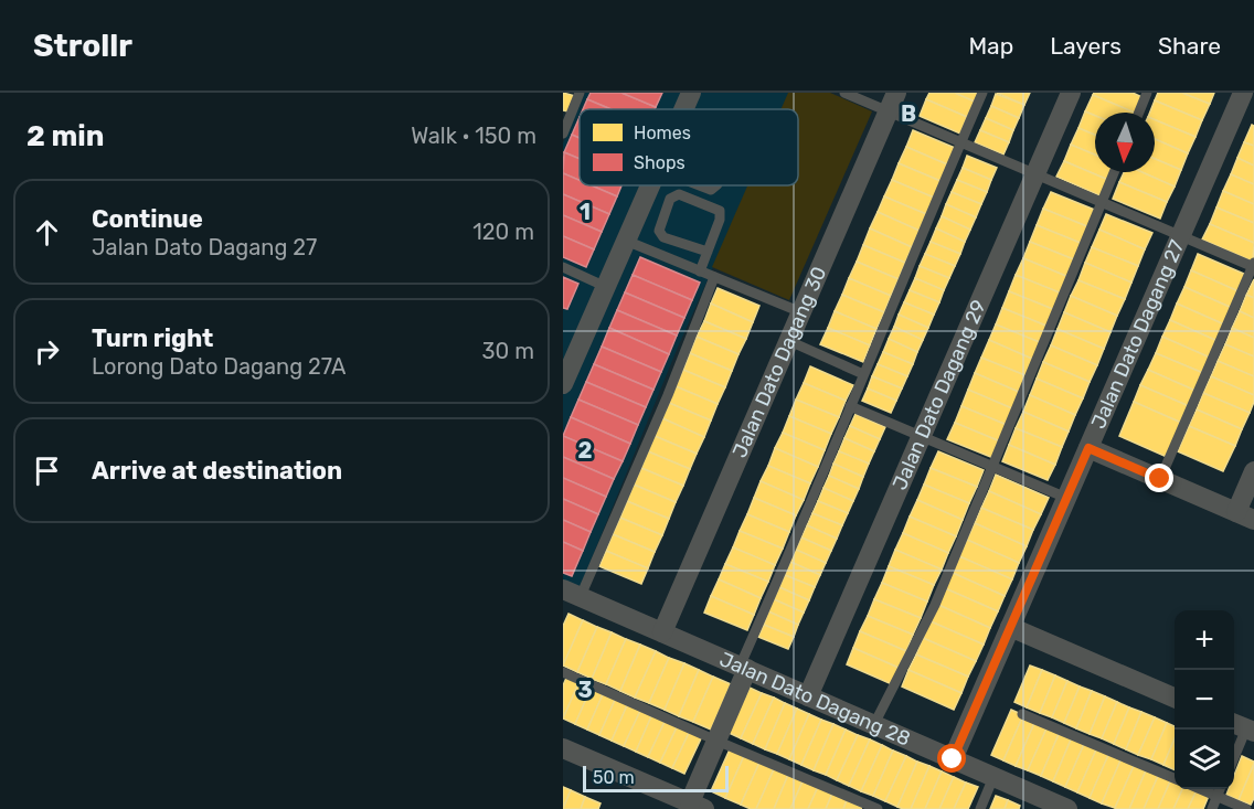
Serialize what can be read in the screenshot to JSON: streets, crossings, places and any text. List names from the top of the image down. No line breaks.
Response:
{"streets":{"street":["Jalan Dato Dagang 27","Jalan Dato Dagang 30","Jalan Dato Dagang 29","Jalan Dato Dagang 28"]},"crossings":[["Jalan Dato Dagang 27","Jalan Dato Dagang 28"],["Jalan Dato Dagang 30","Jalan Dato Dagang 28"],["Jalan Dato Dagang 29","Jalan Dato Dagang 28"]],"legend":["Homes","Shops"],"scale_bar":"50 m","north":"bottom","page":{"header":"Strollr","nav":["Map","Layers","Share"],"heading":["2 min","Walk · 150 m"],"list":[["Continue","Jalan Dato Dagang 27","120 m"],["Turn right","Lorong Dato Dagang 27A","30 m"],"Arrive at destination"],"map_buttons":["+","−"],"scale":"50 m"},"grid":{"columns":["B"],"rows":["1","2","3"]}}
